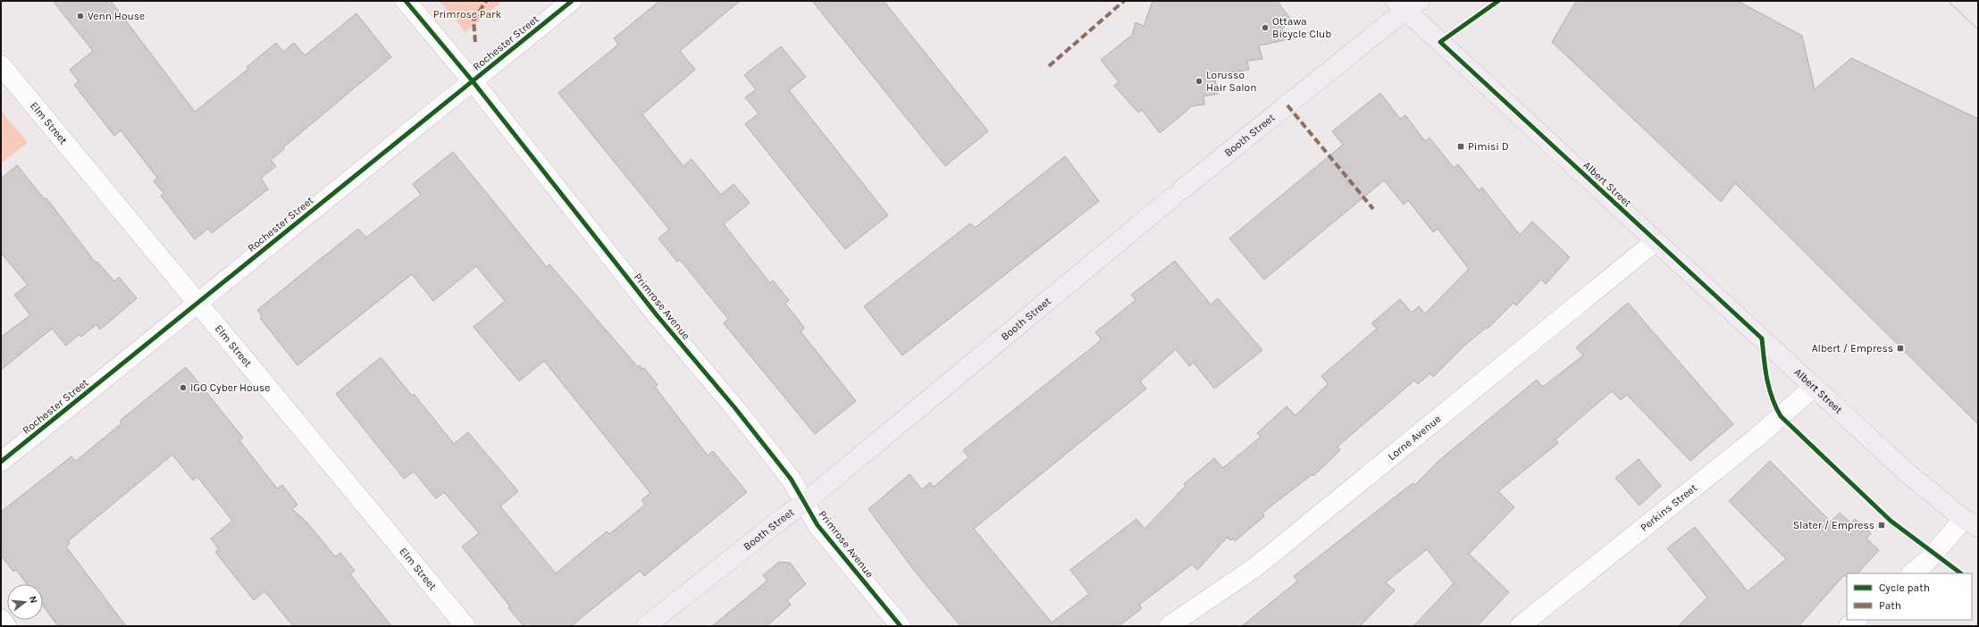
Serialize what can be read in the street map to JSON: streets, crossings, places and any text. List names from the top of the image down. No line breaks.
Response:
{"streets":{"main road":["Booth Street","Albert Street"],"street":["Rochester Street","Elm Street","Primrose Avenue","Lorne Avenue","Perkins Street"]},"crossings":[["Rochester Street","Elm Street"],["Rochester Street","Primrose Avenue"],["Booth Street","Albert Street"],["Booth Street","Primrose Avenue"],["Albert Street","Lorne Avenue"],["Albert Street","Perkins Street"]],"parks":["Primrose Park"],"places":{"other":["Venn House","Ottawa Bicycle Club","Lorusso Hair Salon","IGO Cyber House"],"transit":["Pimisi D","Albert / Empress","Slater / Empress"]},"legend":["Cycle path","Path"],"north":"right"}
